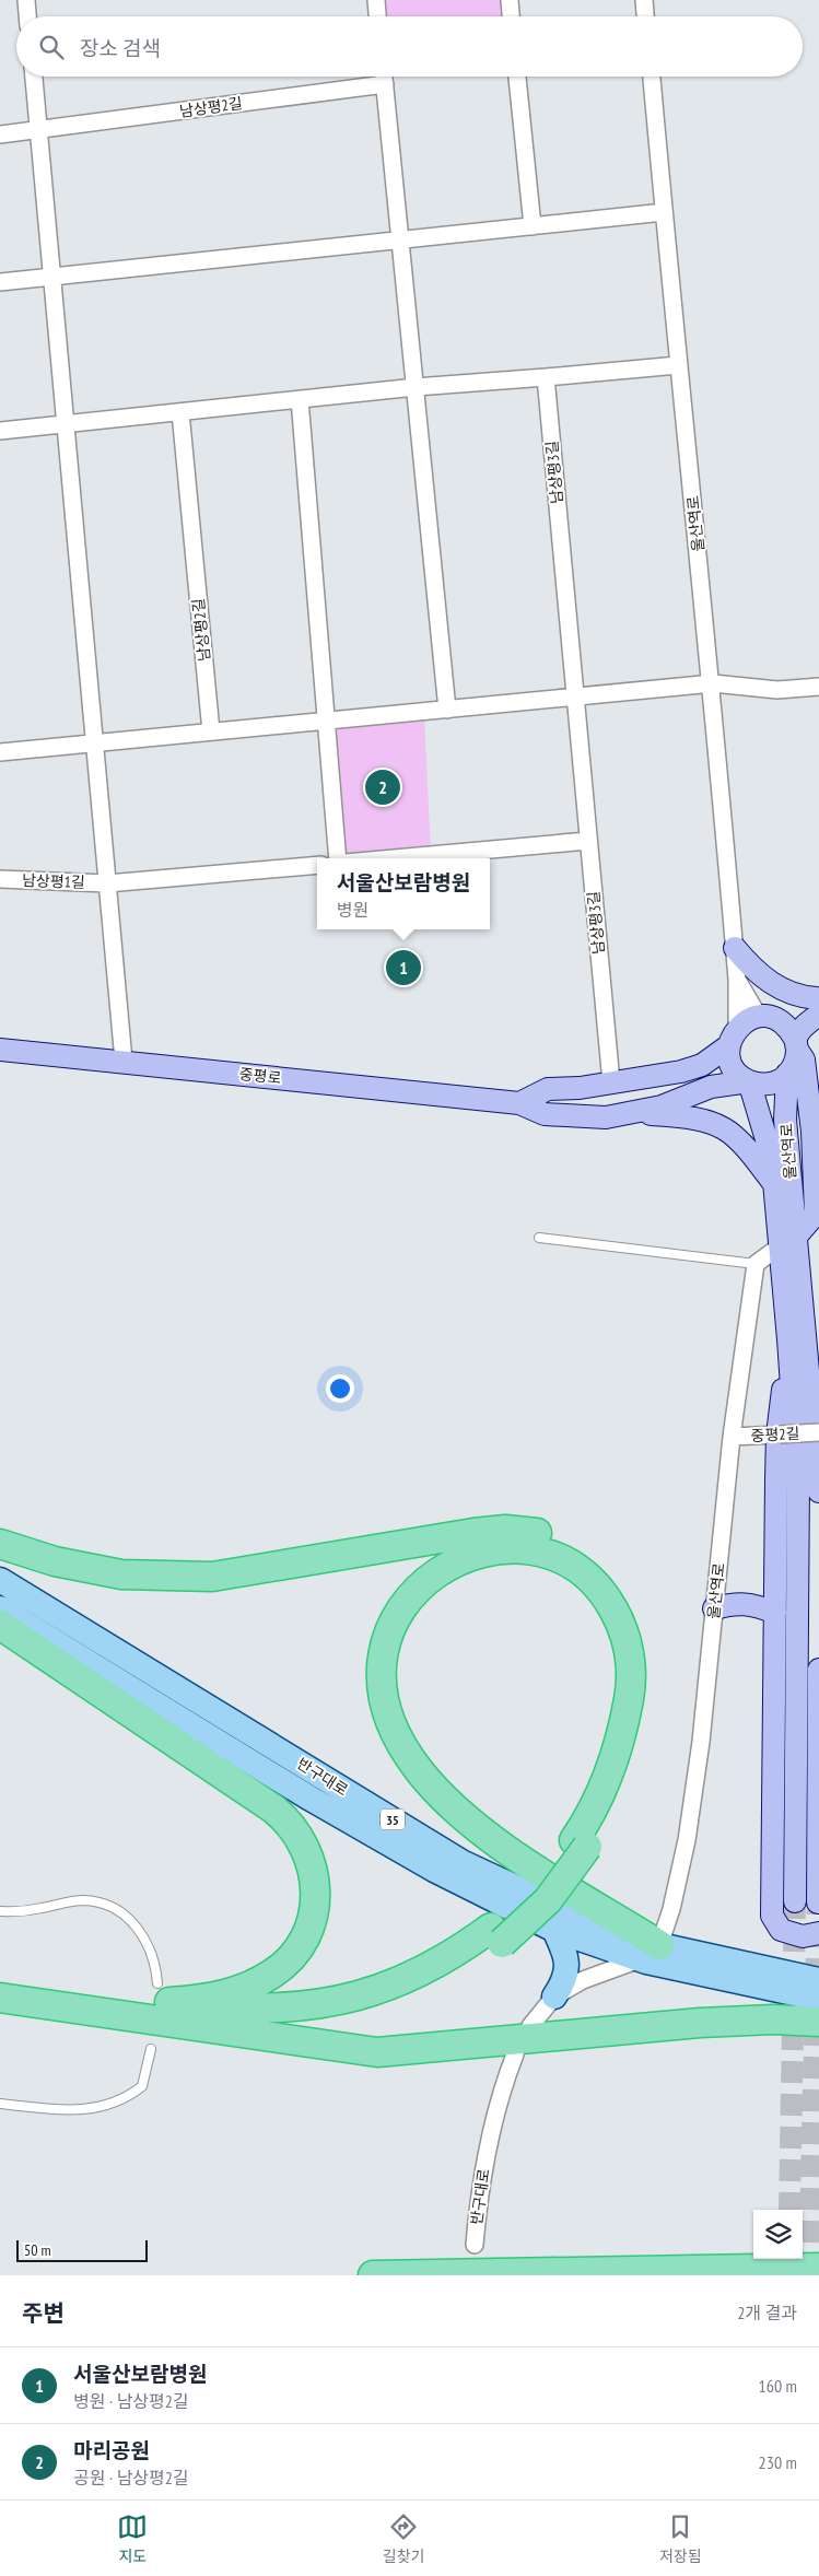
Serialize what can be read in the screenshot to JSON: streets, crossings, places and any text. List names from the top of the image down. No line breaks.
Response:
{"streets":{"main road":["울산역로","중평로","반구대로","35"],"street":["남상평2길","남상평3길","남상평1길","중평2길"]},"crossings":[["울산역로","중평2길"],["울산역로","반구대로"]],"scale_bar":"50 m","page":{"search":"장소 검색","pins":["2","1"],"popup":["서울산보람병원","병원"],"scale":"50 m","heading":["주변","2개 결과"],"list":[{"mark":"1","name":"서울산보람병원","note":"병원 · 남상평2길","value":"160 m"},{"mark":"2","name":"마리공원","note":"공원 · 남상평2길","value":"230 m"}],"nav":["지도","길찾기","저장됨"]}}
